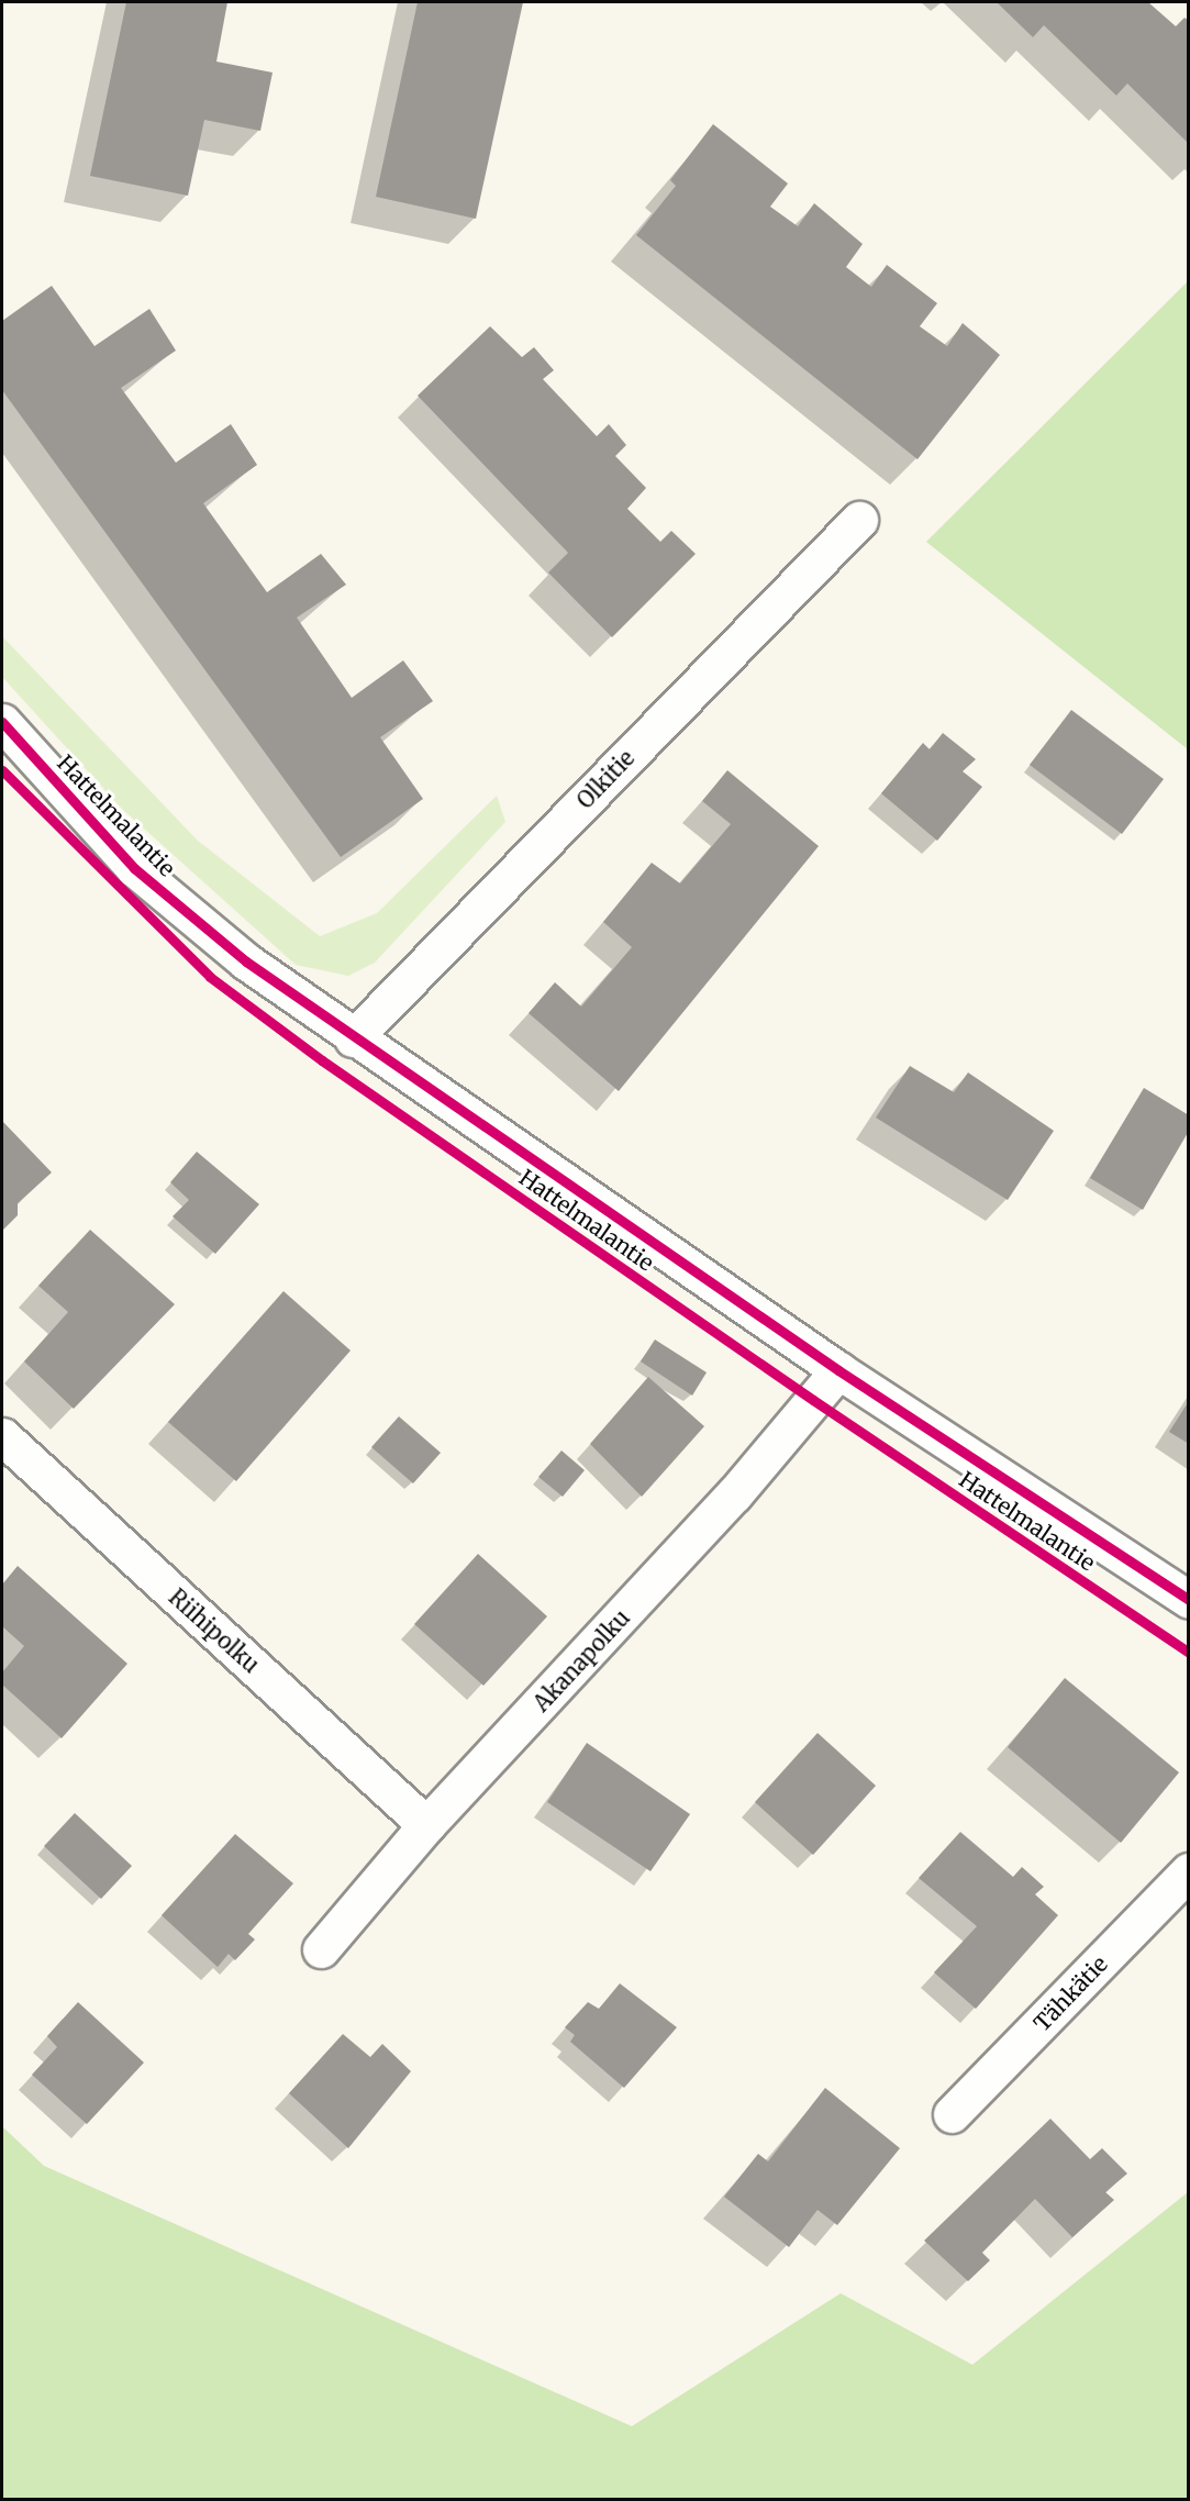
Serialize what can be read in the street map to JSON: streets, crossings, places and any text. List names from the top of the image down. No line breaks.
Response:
{"streets":{"street":["Olkitie","Hattelmalantie","Riihipolku","Akanapolku","Tähkätie"]},"crossings":[["Olkitie","Hattelmalantie"],["Hattelmalantie","Akanapolku"],["Riihipolku","Akanapolku"]]}
